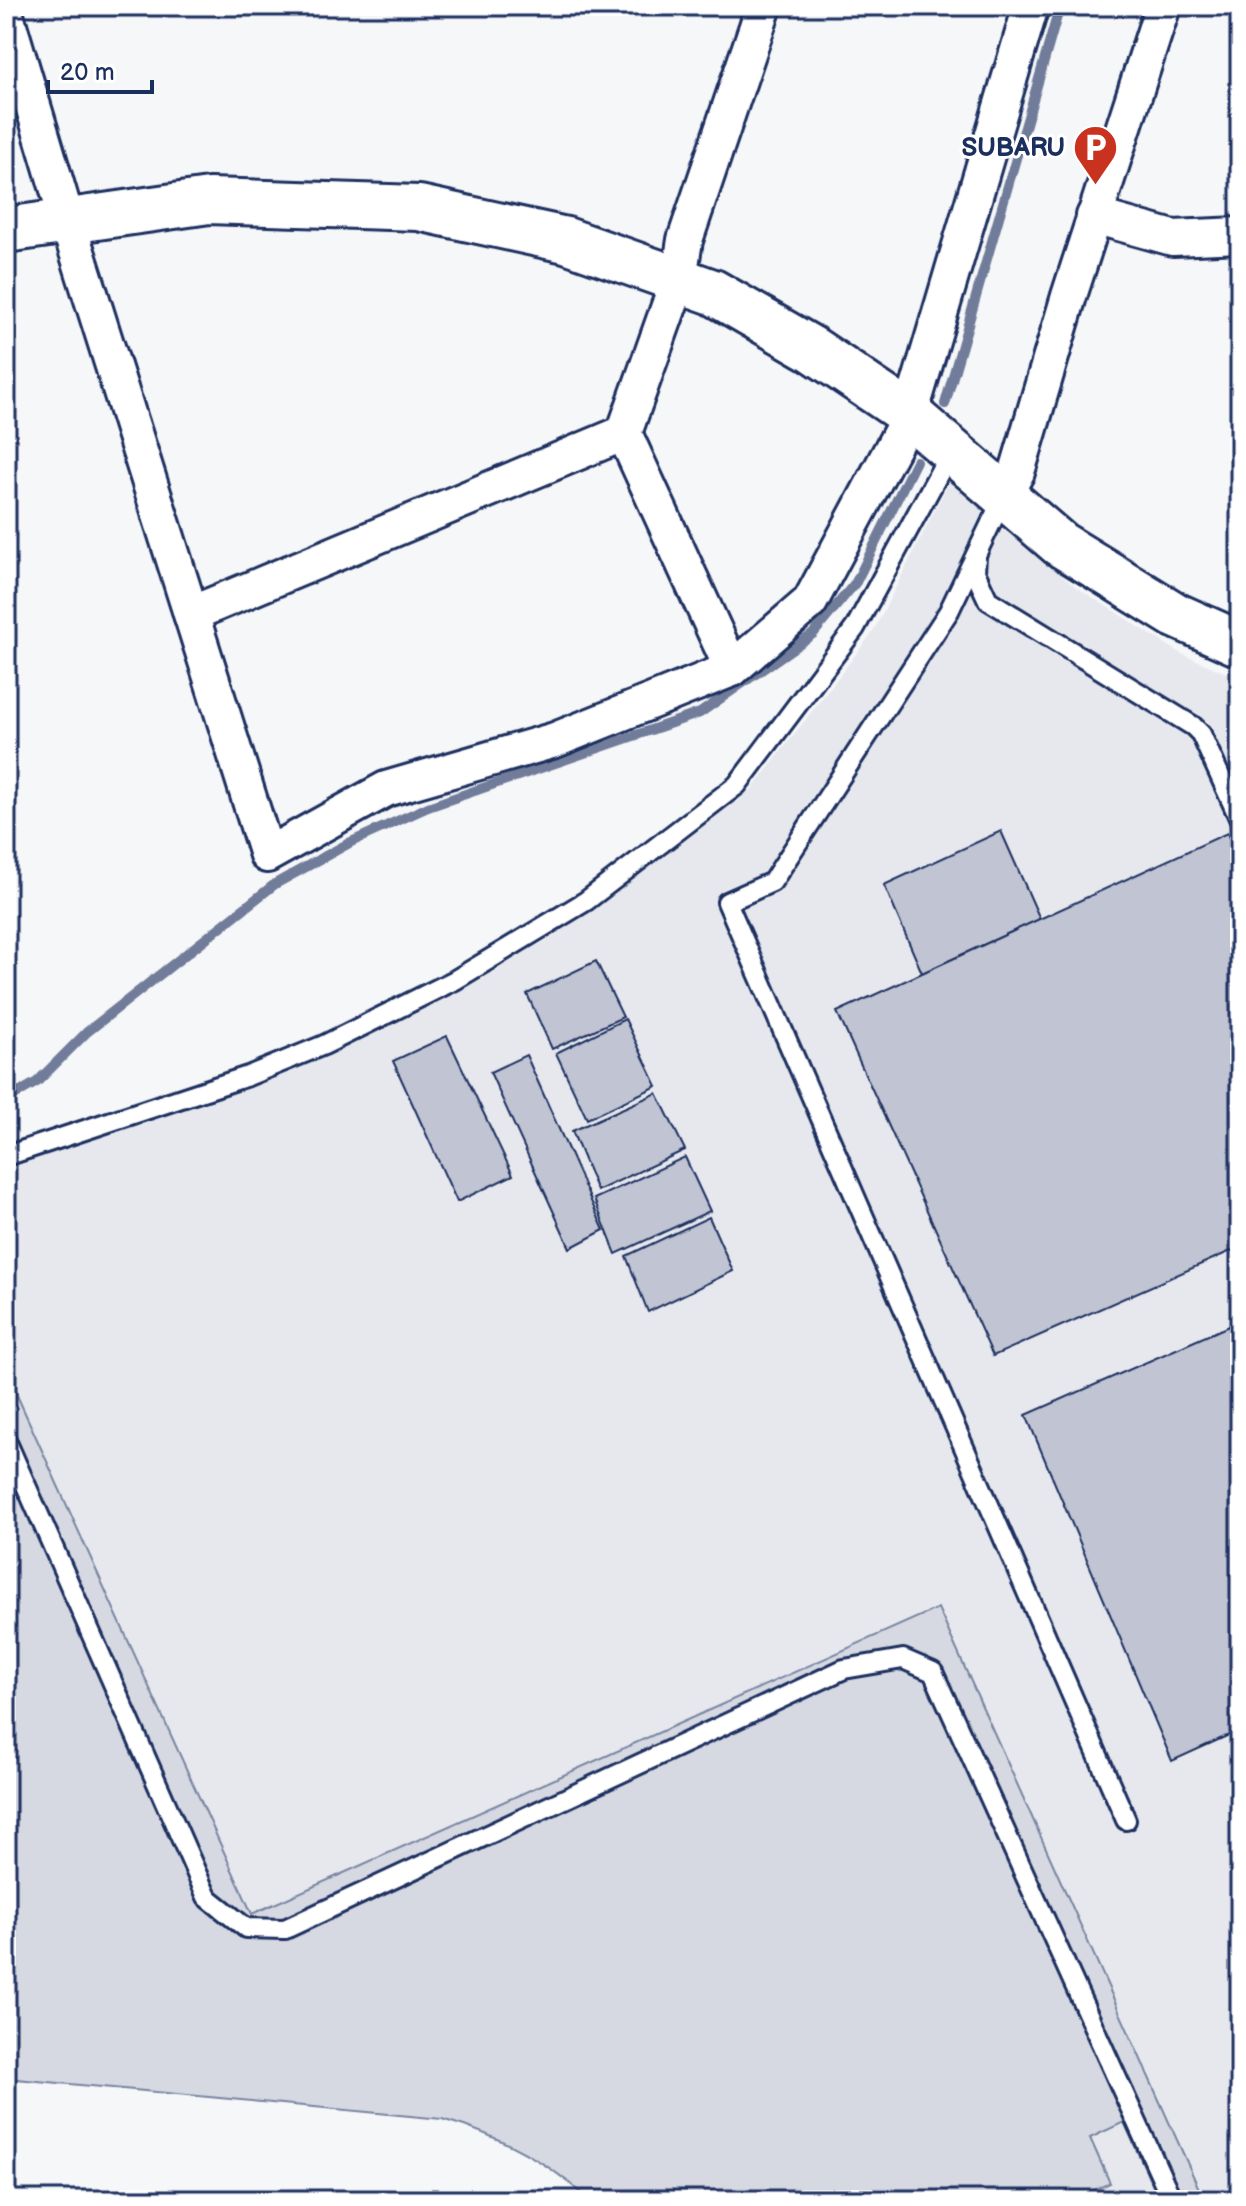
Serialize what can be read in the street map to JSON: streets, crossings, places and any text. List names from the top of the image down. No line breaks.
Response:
{"places":{"parking":["SUBARU"]},"scale_bar":"20 m"}
